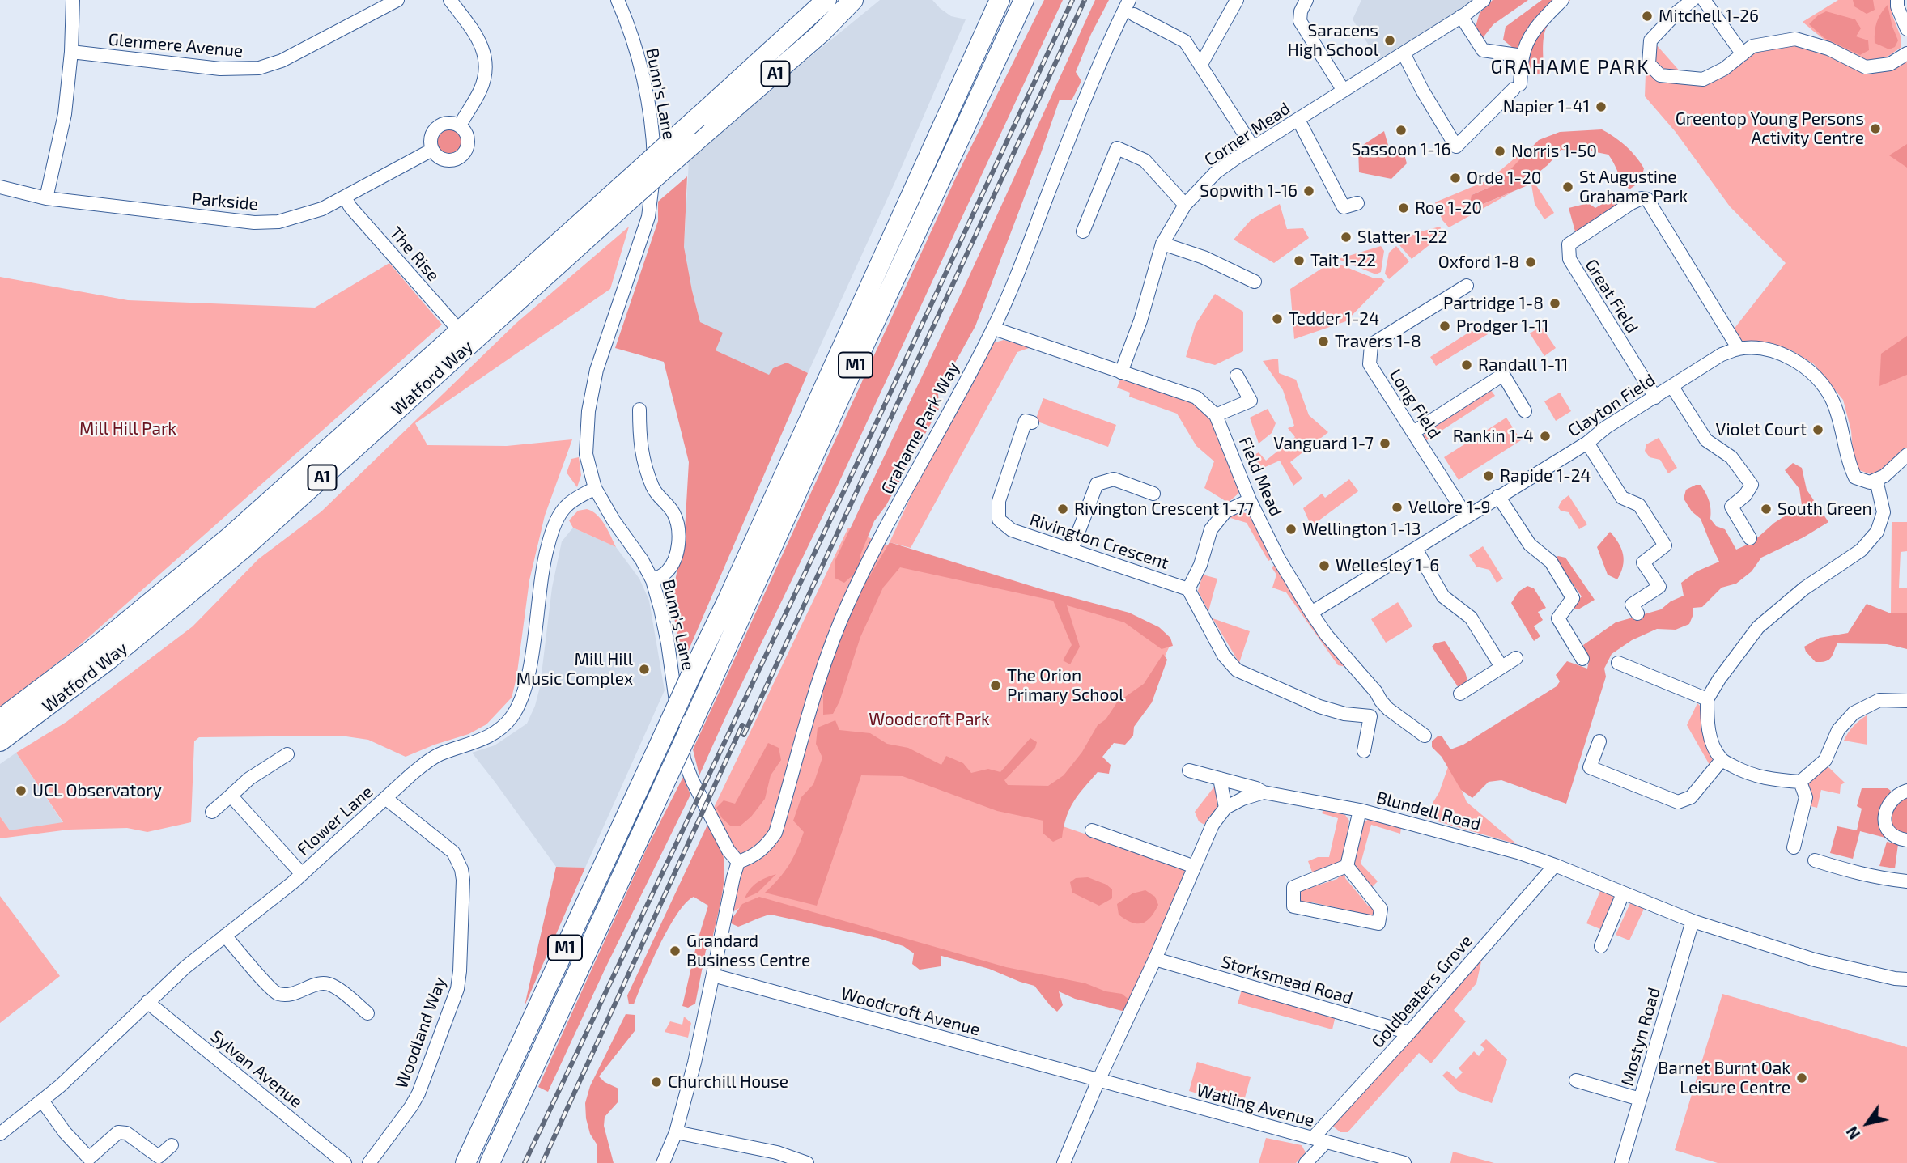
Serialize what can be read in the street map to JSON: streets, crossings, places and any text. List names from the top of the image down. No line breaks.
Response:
{"streets":{"highway":["A1","M1","Watford Way"],"street":["Glenmere Avenue","Bunn's Lane","Corner Mead","Parkside","The Rise","Great Field","Long Field","Clayton Field","Grahame Park Way","Field Mead","Rivington Crescent","Blundell Road","Flower Lane","Storksmead Road","Goldbeaters Grove","Woodcroft Avenue","Woodland Way","Mostyn Road","Sylvan Avenue","Watling Avenue"]},"crossings":[["Bunn's Lane","Grahame Park Way"],["Bunn's Lane","Flower Lane"],["Corner Mead","Field Mead"],["Parkside","The Rise"],["The Rise","Watford Way"],["Great Field","Clayton Field"],["Long Field","Clayton Field"],["Clayton Field","Field Mead"],["Grahame Park Way","Field Mead"],["Blundell Road","Goldbeaters Grove"],["Blundell Road","Mostyn Road"],["Flower Lane","Woodland Way"],["Flower Lane","Sylvan Avenue"],["Storksmead Road","Goldbeaters Grove"],["Goldbeaters Grove","Watling Avenue"],["Woodcroft Avenue","Watling Avenue"]],"districts":["GRAHAME PARK"],"parks":["Mill Hill Park","Woodcroft Park"],"places":["Mitchell 1-26","Saracens High School","Napier 1-41","Greentop Young Persons Activity Centre","Sassoon 1-16","Norris 1-50","Orde 1-20","St Augustine Grahame Park","Sopwith 1-16","Roe 1-20","Slatter 1-22","Tait 1-22","Oxford 1-8","Partridge 1-8","Tedder 1-24","Prodger 1-11","Travers 1-8","Randall 1-11","Violet Court","Rankin 1-4","Vanguard 1-7","Rapide 1-24","Vellore 1-9","Rivington Crescent 1-77","South Green","Wellington 1-13","Wellesley 1-6","Mill Hill Music Complex","The Orion Primary School","UCL Observatory","Grandard Business Centre","Barnet Burnt Oak Leisure Centre","Churchill House"],"north":"bottom left"}
